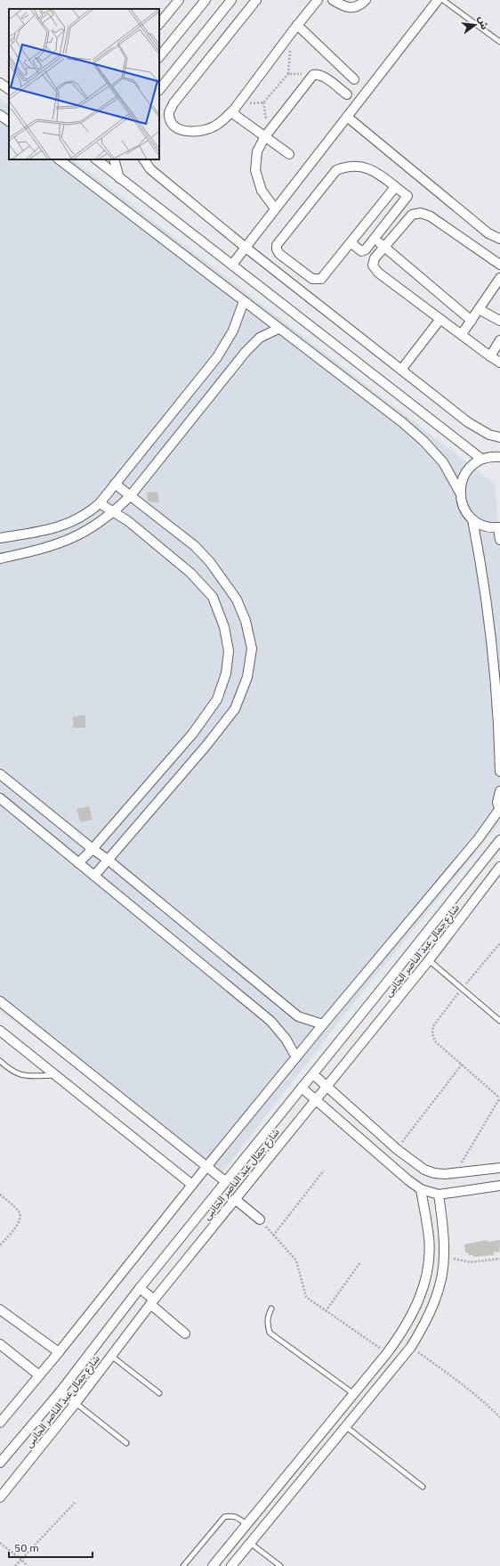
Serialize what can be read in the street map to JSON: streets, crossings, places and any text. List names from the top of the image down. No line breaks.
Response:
{"streets":{"street":["شارع جمال عبد الناصر الجانبى"]},"scale_bar":"50 m","north":"right"}
